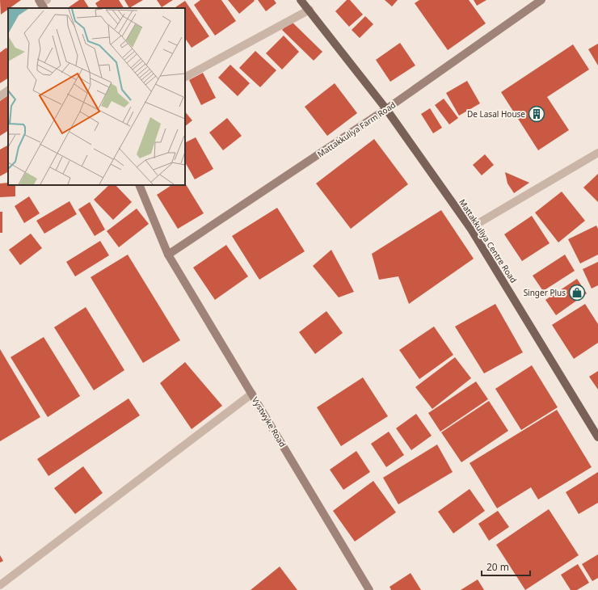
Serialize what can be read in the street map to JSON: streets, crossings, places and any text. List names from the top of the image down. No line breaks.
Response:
{"streets":{"main road":["Mattakkuliya Centre Road"],"street":["Mattakkuliya Farm Road","Vystwyke Road"]},"crossings":[["Mattakkuliya Farm Road","Mattakkuliya Centre Road"],["Mattakkuliya Farm Road","Vystwyke Road"]],"places":{"building":["De Lasal House"],"shop":["Singer Plus"]},"scale_bar":"20 m"}
